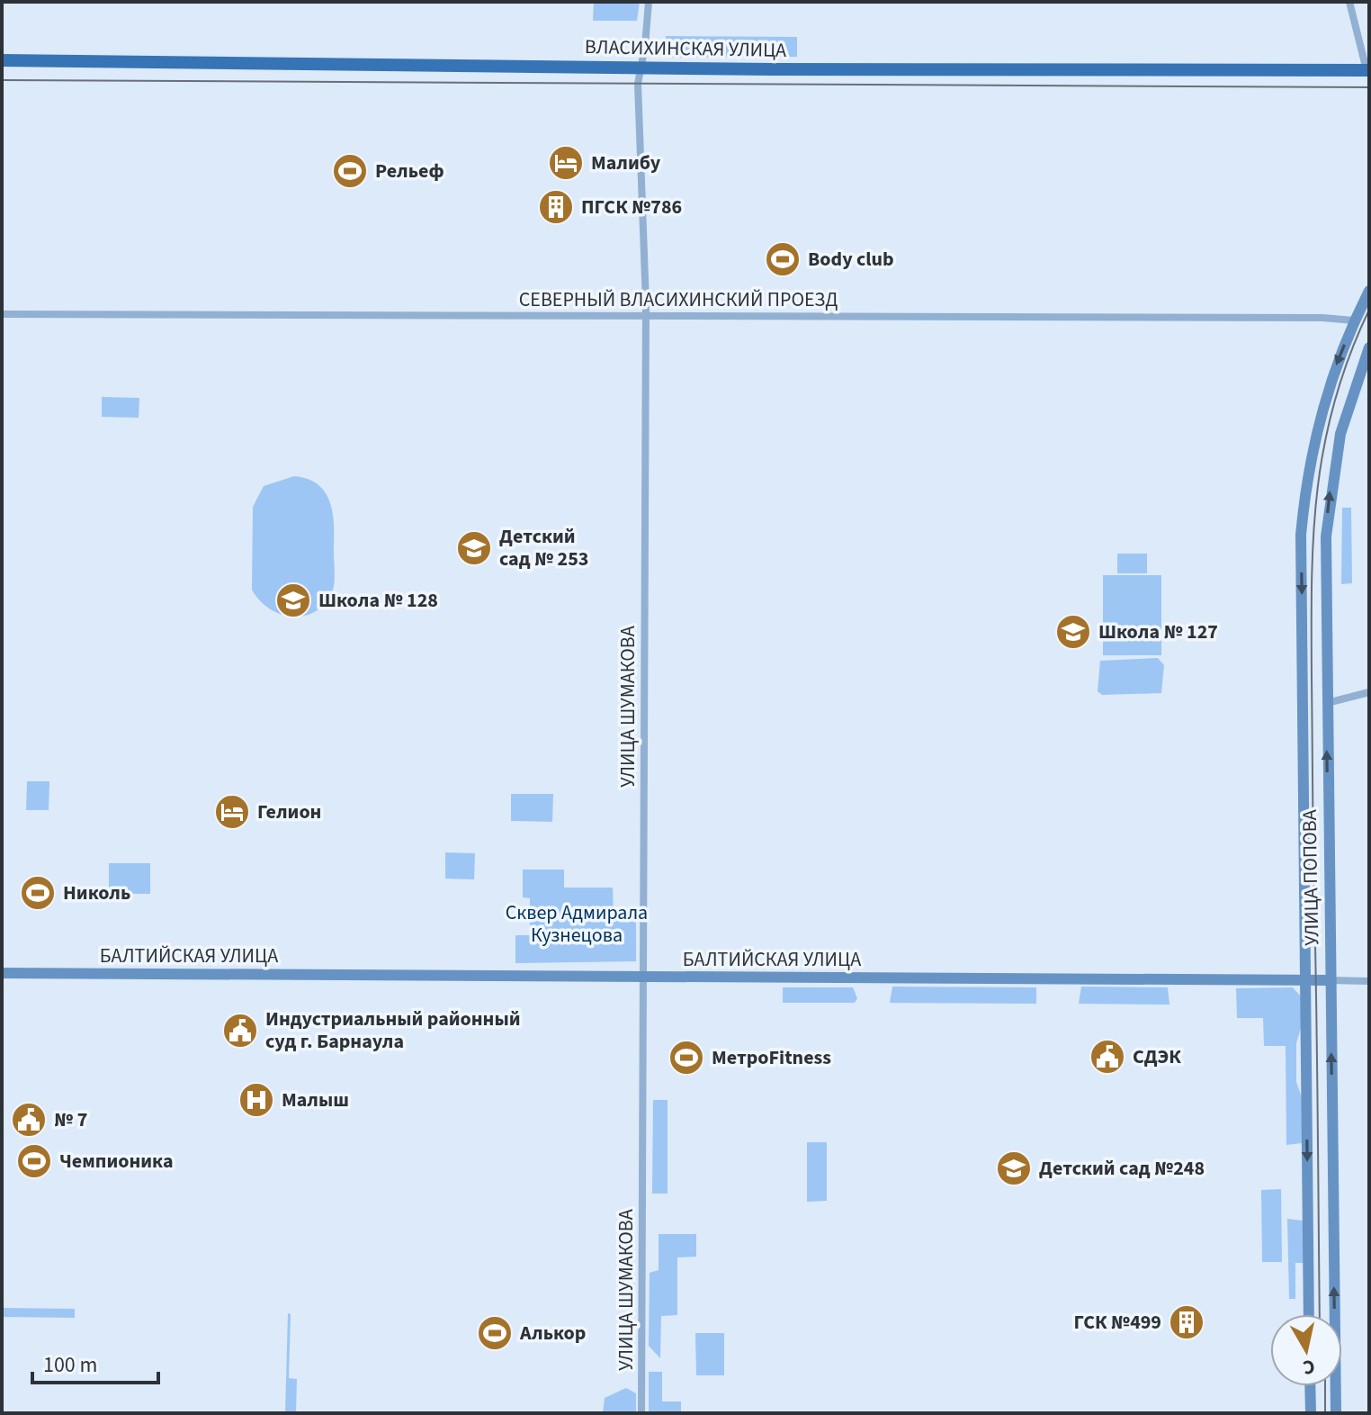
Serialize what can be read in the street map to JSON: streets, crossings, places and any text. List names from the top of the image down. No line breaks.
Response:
{"streets":{"highway":["ВЛАСИХИНСКАЯ УЛИЦА"],"main road":["УЛИЦА ПОПОВА","БАЛТИЙСКАЯ УЛИЦА"],"street":["СЕВЕРНЫЙ ВЛАСИХИНСКИЙ ПРОЕЗД","УЛИЦА ШУМАКОВА"]},"crossings":[["ВЛАСИХИНСКАЯ УЛИЦА","УЛИЦА ШУМАКОВА"],["СЕВЕРНЫЙ ВЛАСИХИНСКИЙ ПРОЕЗД","УЛИЦА ШУМАКОВА"],["СЕВЕРНЫЙ ВЛАСИХИНСКИЙ ПРОЕЗД","УЛИЦА ПОПОВА"],["УЛИЦА ШУМАКОВА","БАЛТИЙСКАЯ УЛИЦА"],["УЛИЦА ПОПОВА","БАЛТИЙСКАЯ УЛИЦА"]],"parks":["Сквер Адмирала Кузнецова"],"places":{"hotel":["Малибу","Гелион"],"sports":["Рельеф","Body club","Николь","МетроFitness","Чемпионика","Алькор"],"building":["ПГСК №786","ГСК №499"],"school or university":["Детский сад № 253","Школа № 128","Школа № 127","Детский сад №248"],"public building":["Индустриальный районный суд г. Барнаула","СДЭК","№ 7"],"hospital":["Малыш"]},"scale_bar":"100 m","north":"bottom"}
